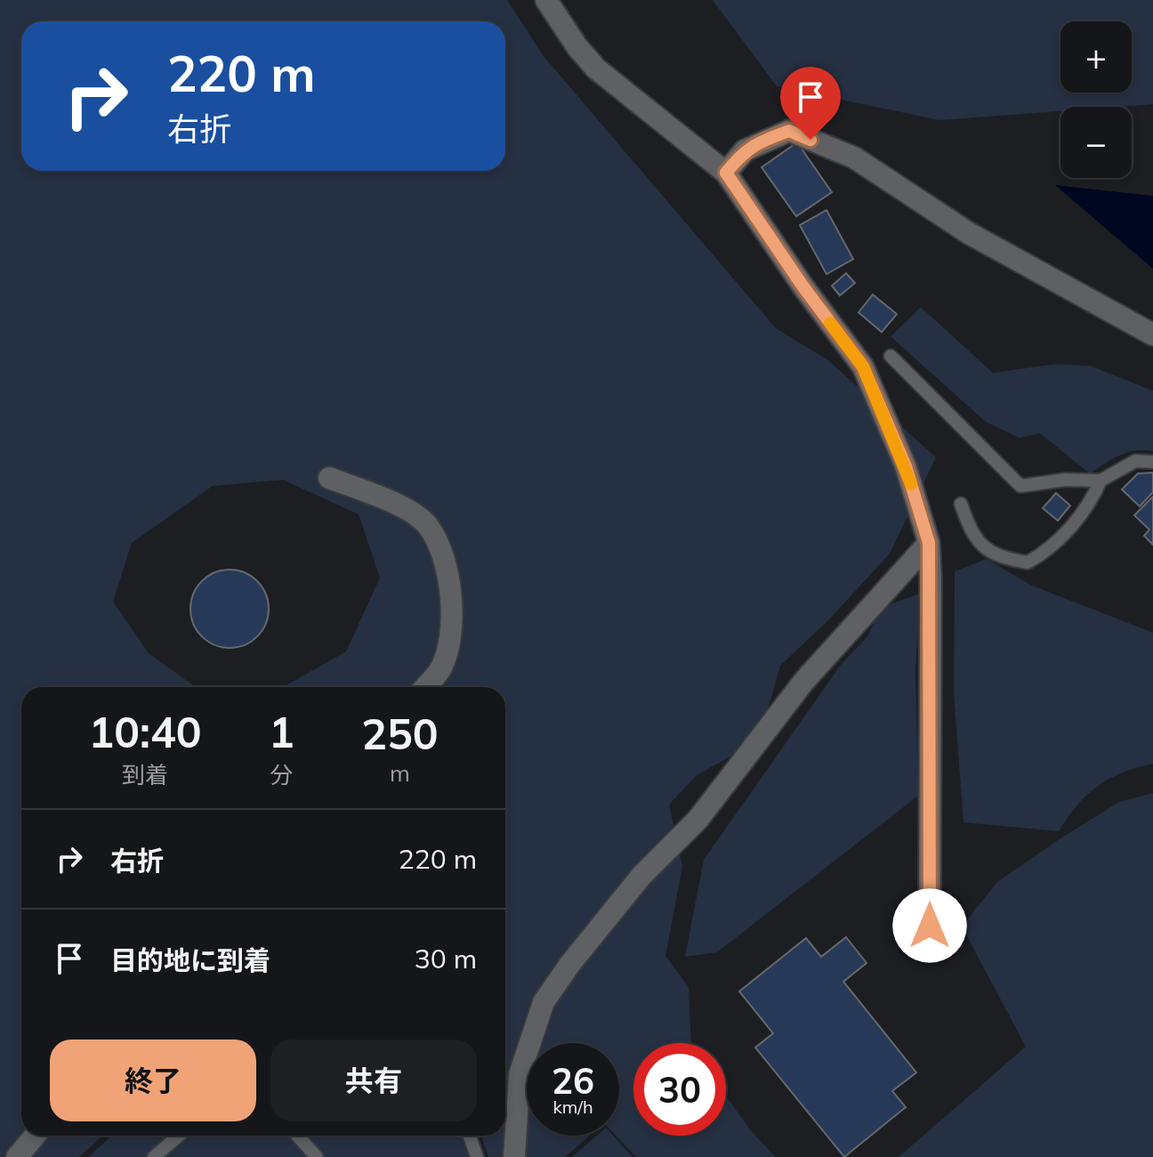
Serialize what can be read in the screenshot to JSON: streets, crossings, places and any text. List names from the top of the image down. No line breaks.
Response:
{"page":{"map_buttons":["+","−"],"turn":["220 m","右折"],"eta":["10:40","到着","1","分","250","m"],"list":[{"name":"右折","value":"220 m"},{"name":"目的地に到着","value":"30 m"}],"buttons":["終了","共有"],"speed":"26 km/h","limit":"30"}}
